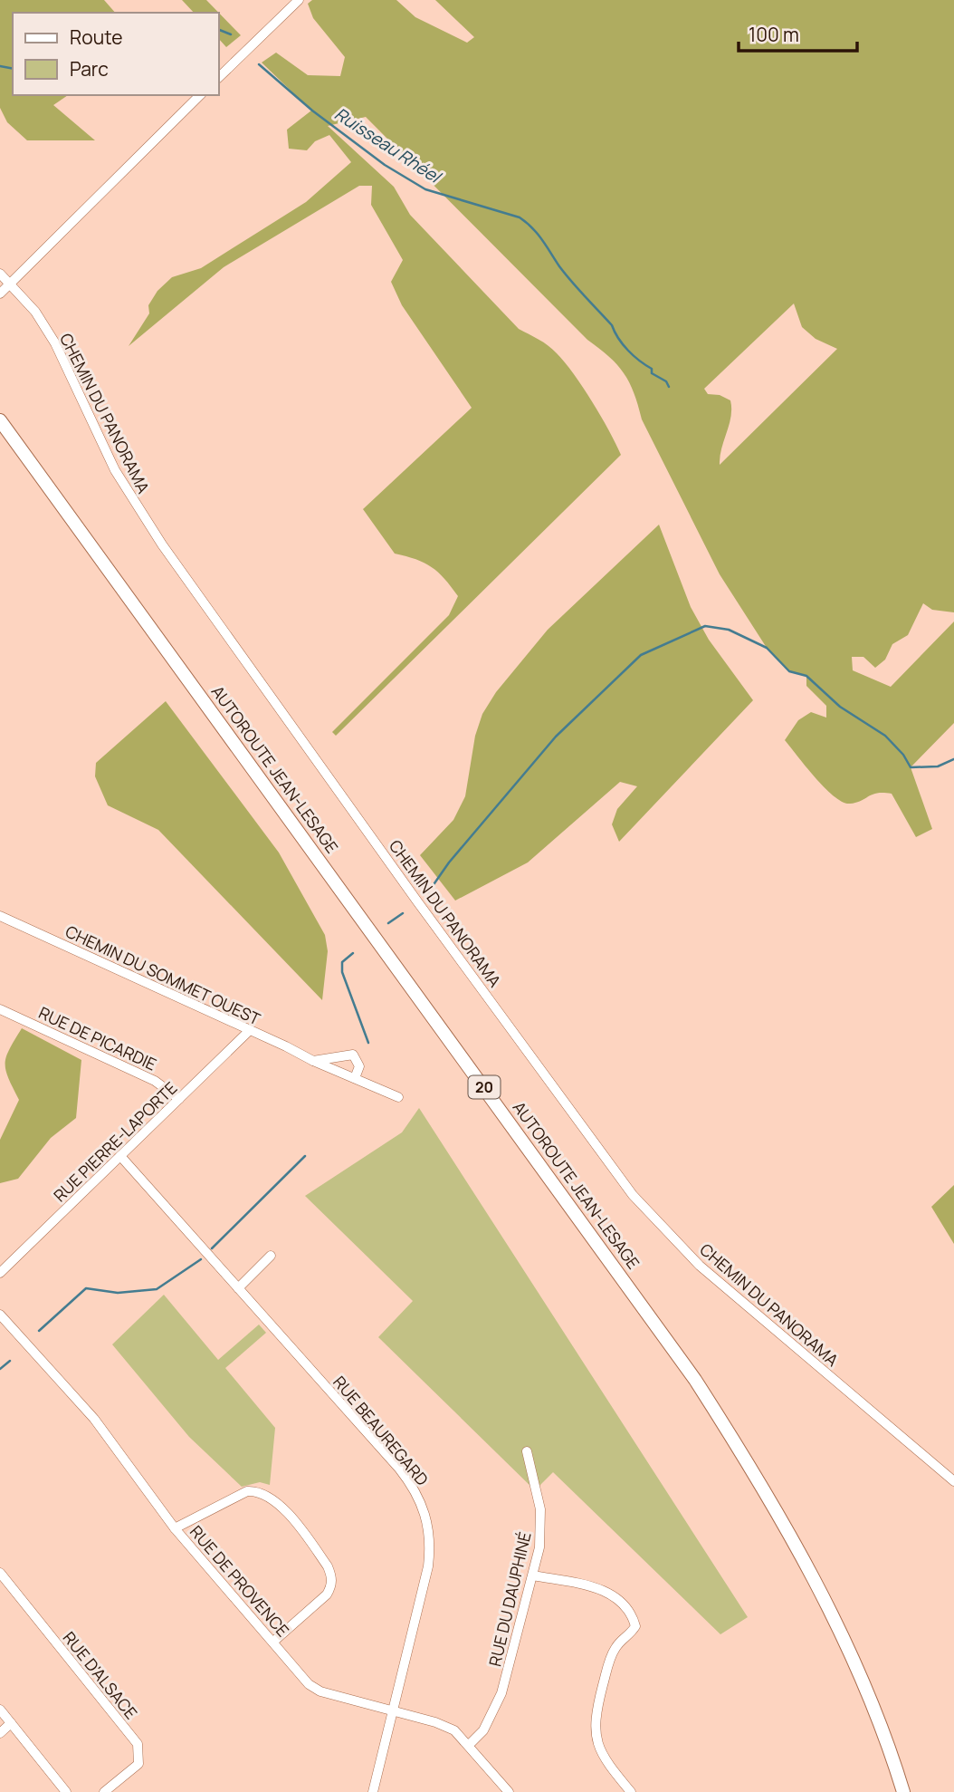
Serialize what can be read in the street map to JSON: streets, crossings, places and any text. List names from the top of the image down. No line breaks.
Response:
{"streets":{"highway":["AUTOROUTE JEAN-LESAGE","20"],"street":["CHEMIN DU PANORAMA","CHEMIN DU SOMMET OUEST","RUE DE PICARDIE","RUE PIERRE-LAPORTE","RUE BEAUREGARD","RUE DE PROVENCE","RUE DU DAUPHINÉ","RUE D'ALSACE"]},"crossings":[["CHEMIN DU SOMMET OUEST","RUE PIERRE-LAPORTE"],["RUE DE PICARDIE","RUE PIERRE-LAPORTE"],["RUE PIERRE-LAPORTE","RUE BEAUREGARD"],["RUE BEAUREGARD","RUE DE PROVENCE"],["RUE DE PROVENCE","RUE DU DAUPHINÉ"]],"water":["Ruisseau Rhéel"],"legend":["Route","Parc"],"scale_bar":"100 m"}
